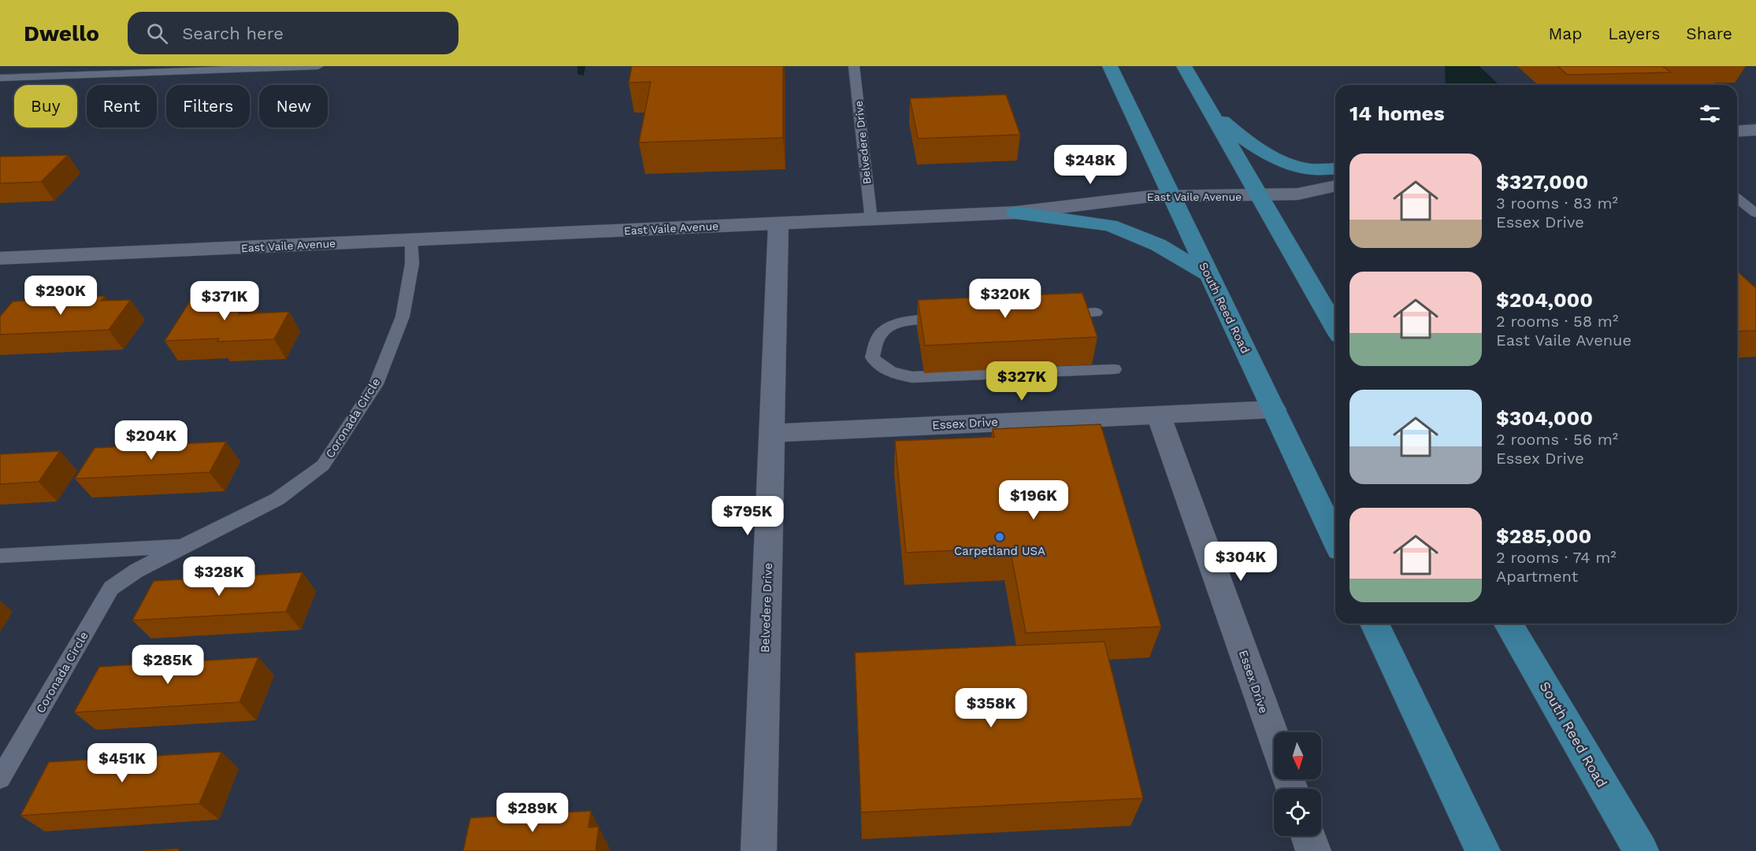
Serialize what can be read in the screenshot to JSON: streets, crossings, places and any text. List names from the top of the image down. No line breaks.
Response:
{"streets":{"main road":["South Reed Road"],"street":["Belvedere Drive","East Vaile Avenue","Essex Drive"],"lane":["Coronada Circle"]},"crossings":[["Belvedere Drive","East Vaile Avenue"],["Belvedere Drive","Essex Drive"],["East Vaile Avenue","South Reed Road"],["East Vaile Avenue","Coronada Circle"],["South Reed Road","Essex Drive"]],"places":["Carpetland USA"],"north":"bottom","page":{"header":"Dwello","search":"Search here","nav":["Map","Layers","Share"],"chip":["Buy","Rent","Filters","New"],"heading":"14 homes","list":[{"name":"$327,000","note":"3 rooms · 83 m² · Essex Drive"},{"name":"$204,000","note":"2 rooms · 58 m² · East Vaile Avenue"},{"name":"$304,000","note":"2 rooms · 56 m² · Essex Drive"},{"name":"$285,000","note":"2 rooms · 74 m² · Apartment"}],"price":["$248K","$290K","$320K","$371K","$327K","$204K","$196K","$795K","$304K","$328K","$285K","$358K","$451K","$289K"]}}
